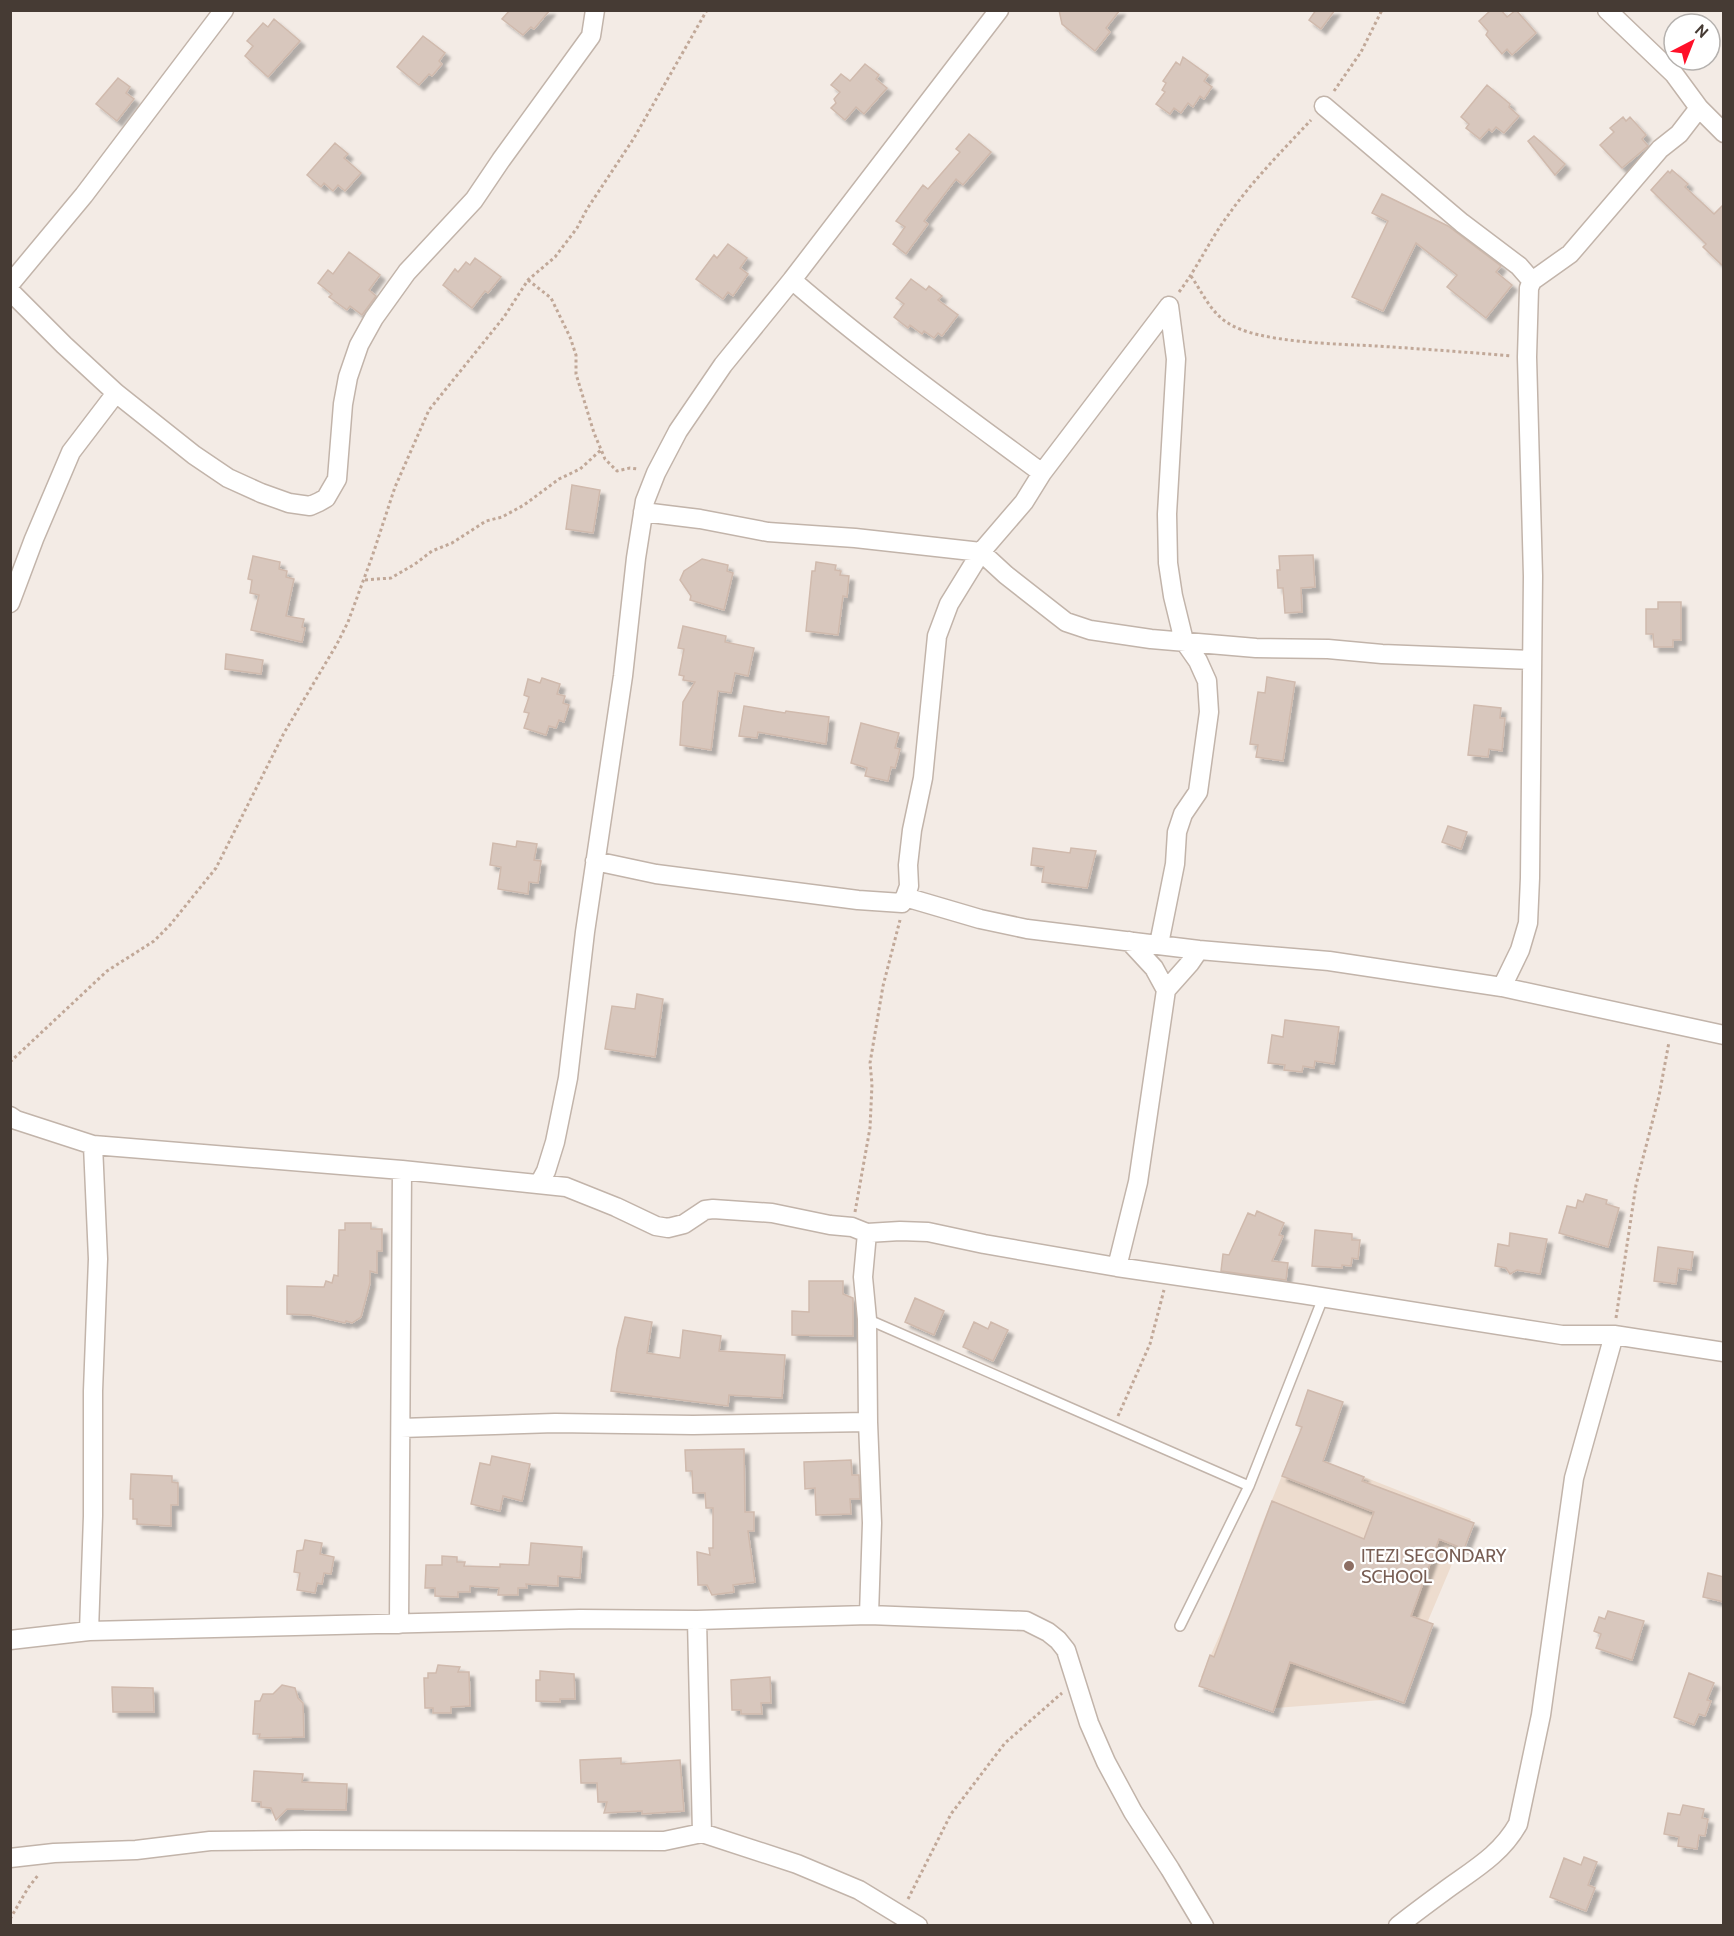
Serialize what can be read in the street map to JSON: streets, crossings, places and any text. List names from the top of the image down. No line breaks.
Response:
{"places":["ITEZI SECONDARY SCHOOL"],"north":"top right"}
